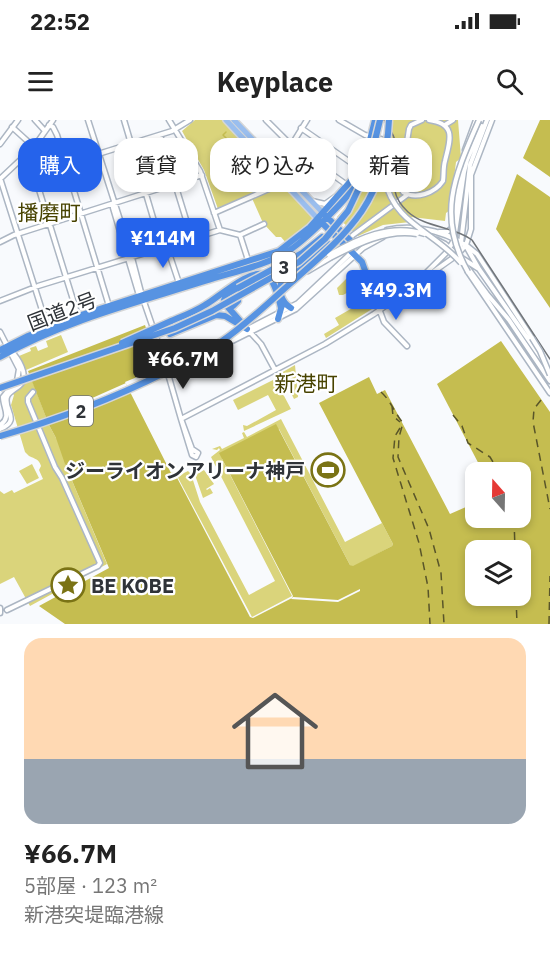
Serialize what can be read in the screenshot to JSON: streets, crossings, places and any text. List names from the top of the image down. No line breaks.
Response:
{"streets":{"highway":["3","国道2号","2"]},"crossings":[["3","国道2号"]],"districts":["播磨町","新港町"],"places":{"sports":["ジーライオンアリーナ神戸"],"place":["BE KOBE"]},"north":"top","page":{"status":"22:52","header":"Keyplace","chip":["購入","賃貸","絞り込み","新着"],"price":["¥114M","¥49.3M","¥66.7M"],"list":[{"name":"¥66.7M","note":"5部屋 · 123 m² · 新港突堤臨港線"}]}}
